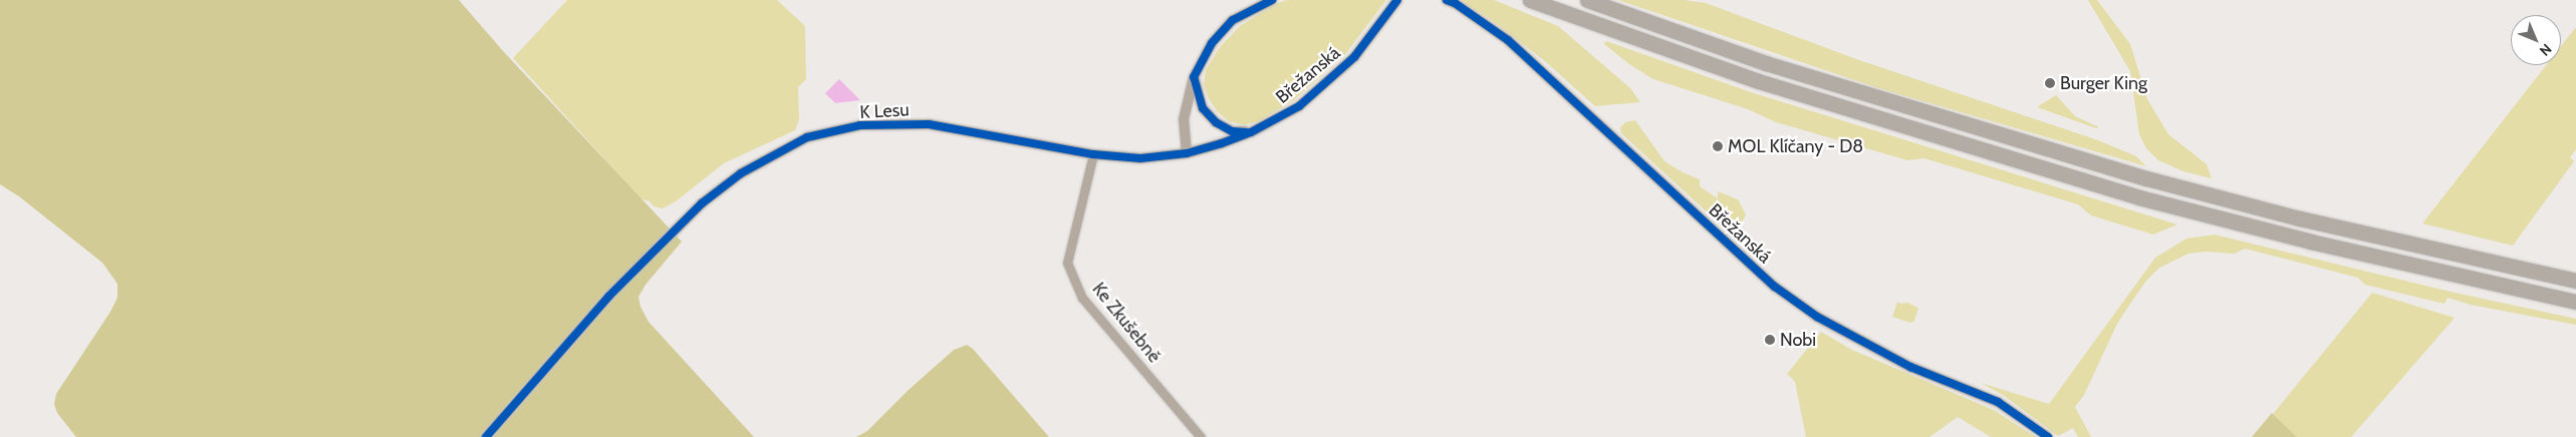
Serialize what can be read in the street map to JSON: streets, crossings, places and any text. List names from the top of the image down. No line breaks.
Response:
{"streets":{"street":["Břežanská","K Lesu","Ke Zkušebně"]},"crossings":[["Břežanská","K Lesu"],["K Lesu","Ke Zkušebně"]],"places":["Burger King","MOL Klíčany - D8","Nobi"],"north":"bottom right"}
